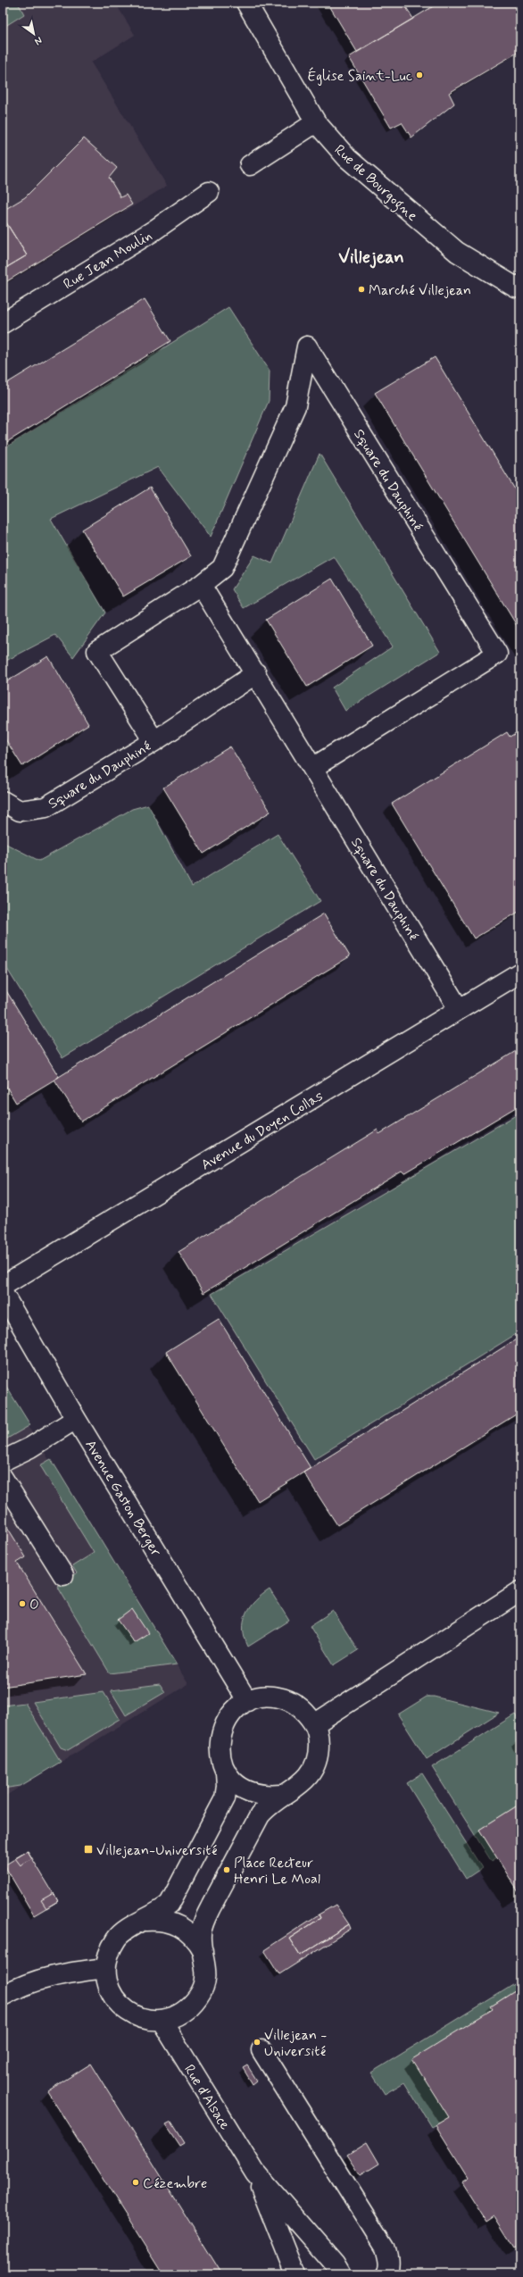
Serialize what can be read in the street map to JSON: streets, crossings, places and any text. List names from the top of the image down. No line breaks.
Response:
{"streets":{"street":["Rue de Bourgogne","Rue Jean Moulin","Square du Dauphiné","Avenue du Doyen Collas","Avenue Gaston Berger","Rue d'Alsace"]},"crossings":[["Square du Dauphiné","Avenue du Doyen Collas"]],"districts":["Villejean"],"places":{"other":["Église Saint-Luc","Marché Villejean","O","Place Recteur Henri Le Moal","Villejean - Université","Cézembre"],"transit":["Villejean-Université"]},"north":"bottom right"}
